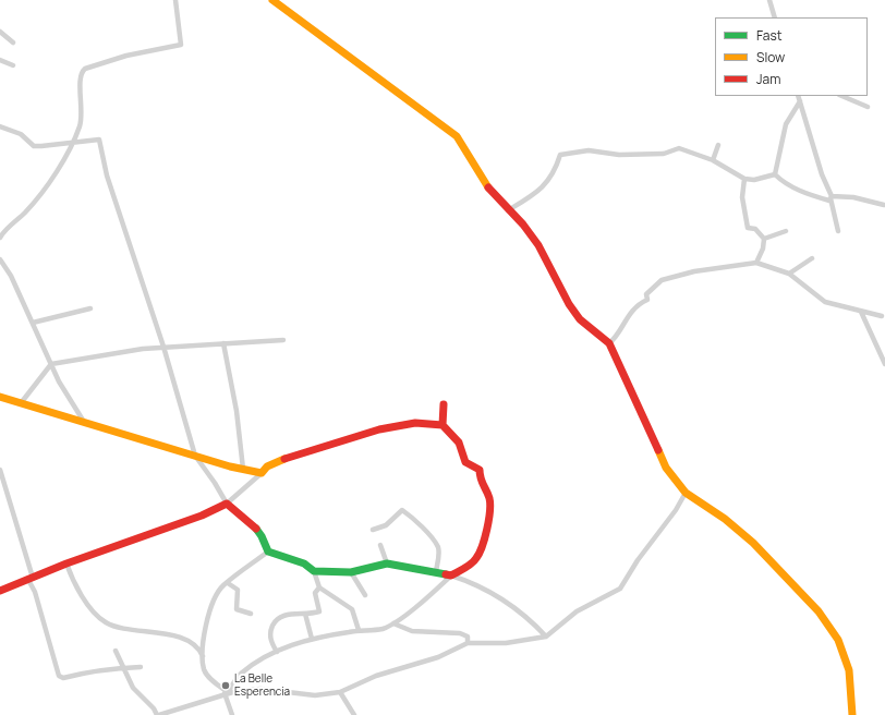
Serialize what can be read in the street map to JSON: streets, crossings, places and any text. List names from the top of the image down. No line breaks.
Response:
{"places":["La Belle Esperencia"],"legend":["Fast","Slow","Jam"]}
